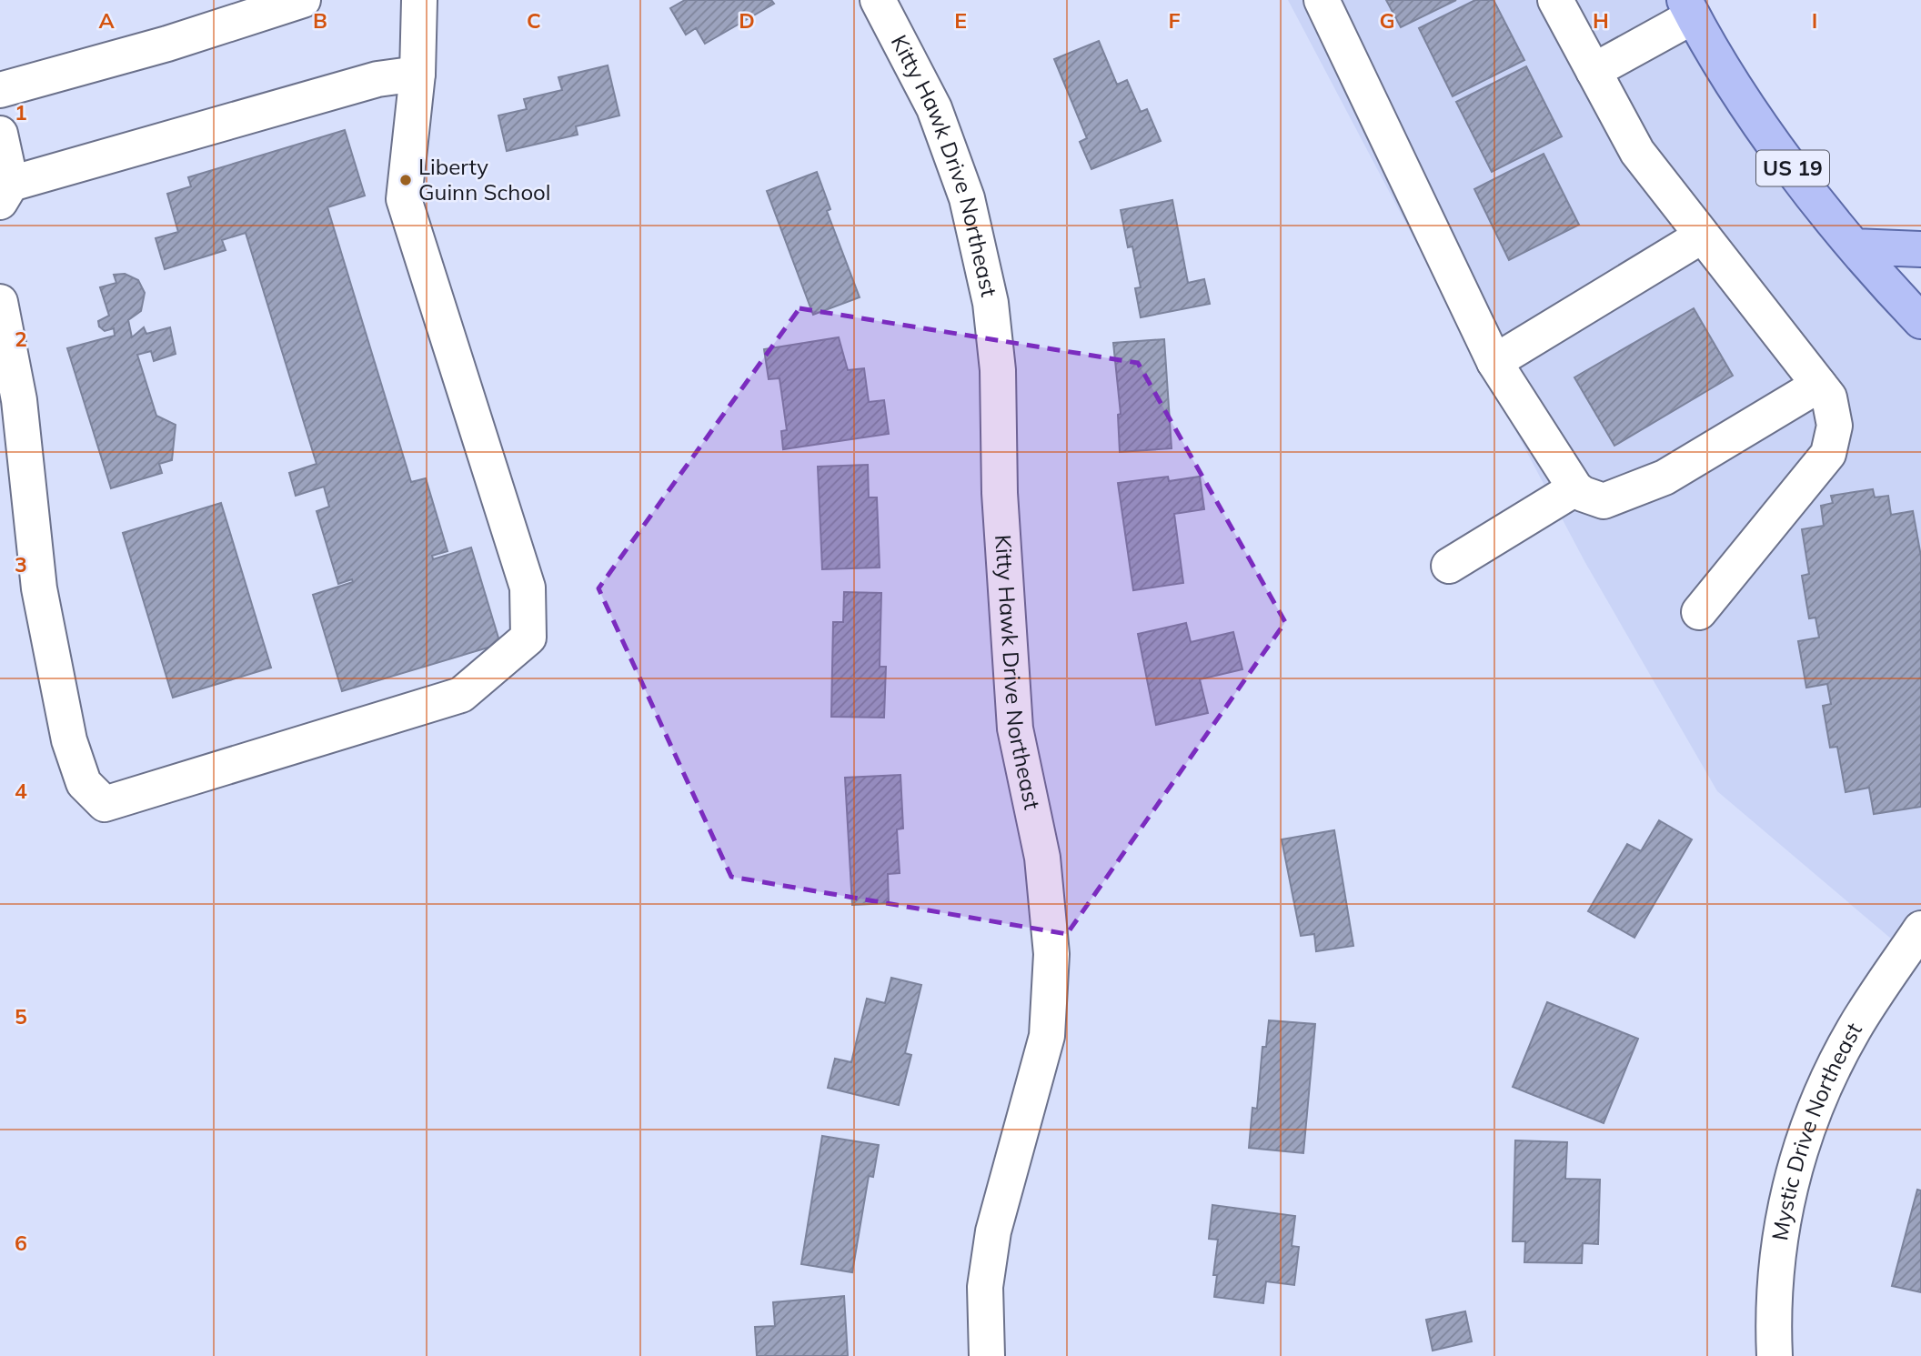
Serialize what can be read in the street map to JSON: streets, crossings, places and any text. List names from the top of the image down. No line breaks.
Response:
{"streets":{"main road":["US 19"],"street":["Kitty Hawk Drive Northeast","Mystic Drive Northeast"]},"places":["Liberty Guinn School"],"grid":{"columns":["A","B","C","D","E","F","G","H","I"],"rows":["1","2","3","4","5","6"]}}
